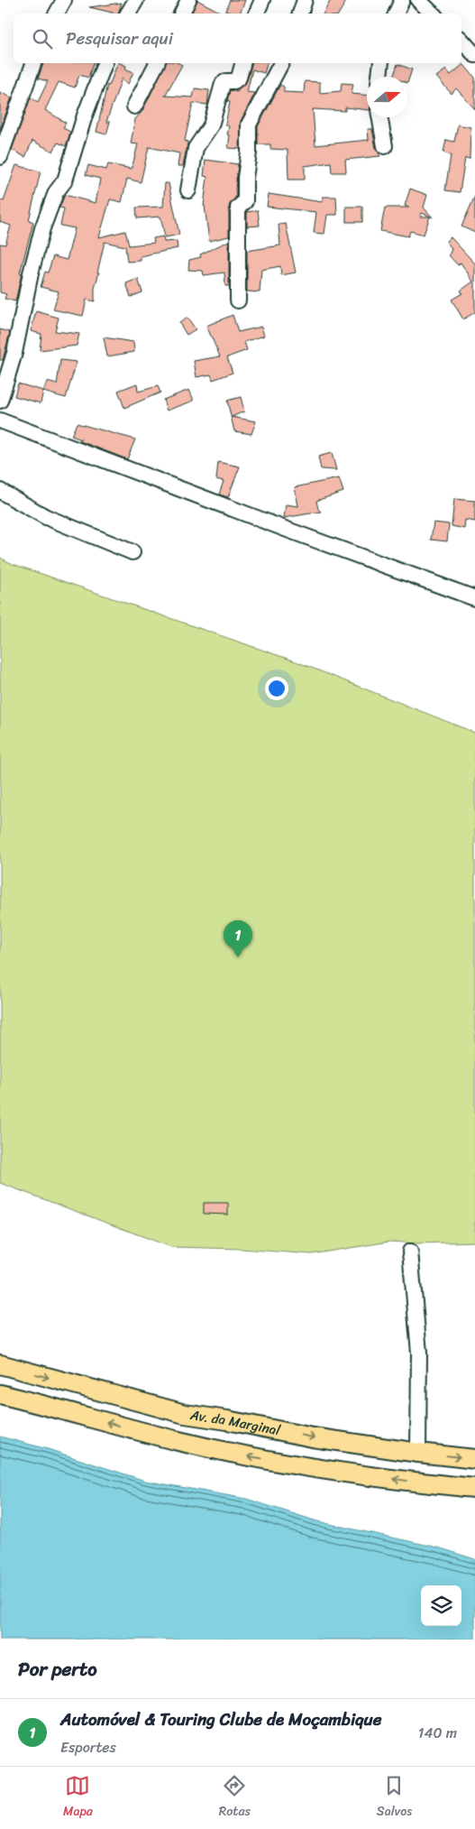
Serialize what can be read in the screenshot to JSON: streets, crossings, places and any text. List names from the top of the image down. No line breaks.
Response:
{"streets":{"main road":["Av. da Marginal"]},"north":"right","page":{"search":"Pesquisar aqui","pins":"1","heading":"Por perto","list":[{"mark":"1","name":"Automóvel & Touring Clube de Moçambique","note":"Esportes","value":"140 m"}],"nav":["Mapa","Rotas","Salvos"]}}
